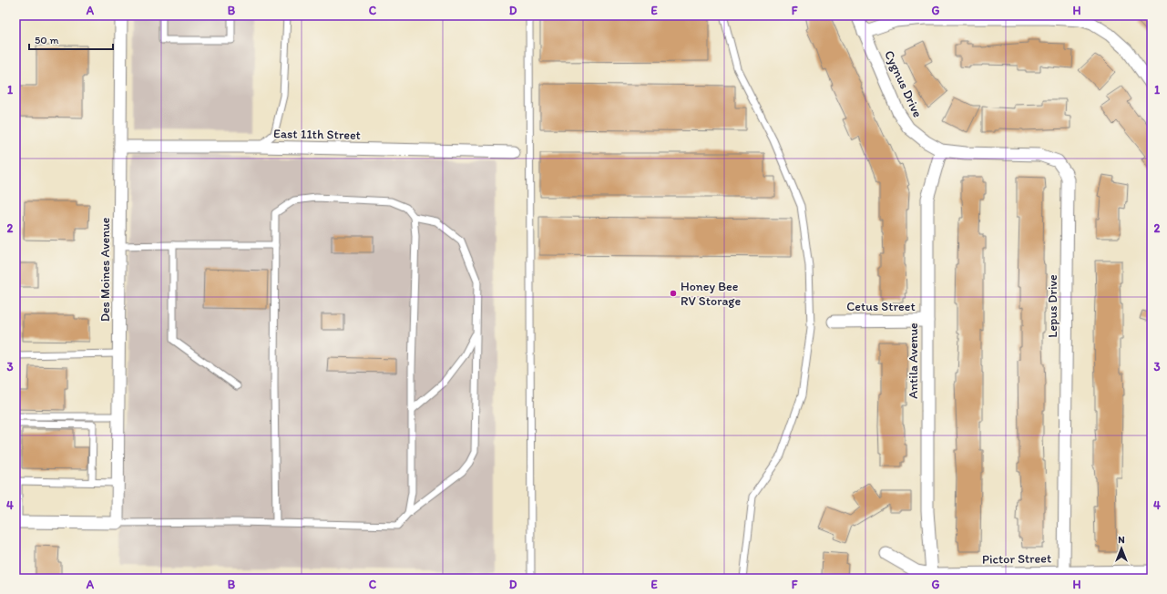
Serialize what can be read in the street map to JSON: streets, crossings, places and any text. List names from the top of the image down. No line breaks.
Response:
{"streets":{"street":["Cygnus Drive","East 11th Street","Des Moines Avenue","Cetus Street","Lepus Drive","Antila Avenue","Pictor Street"]},"crossings":[["Cygnus Drive","Lepus Drive"],["Cygnus Drive","Antila Avenue"],["East 11th Street","Des Moines Avenue"],["Cetus Street","Antila Avenue"],["Lepus Drive","Antila Avenue"],["Lepus Drive","Pictor Street"],["Antila Avenue","Pictor Street"]],"places":["Honey Bee RV Storage"],"scale_bar":"50 m","north":"top","grid":{"columns":["A","B","C","D","E","F","G","H"],"rows":["1","2","3","4"]}}
